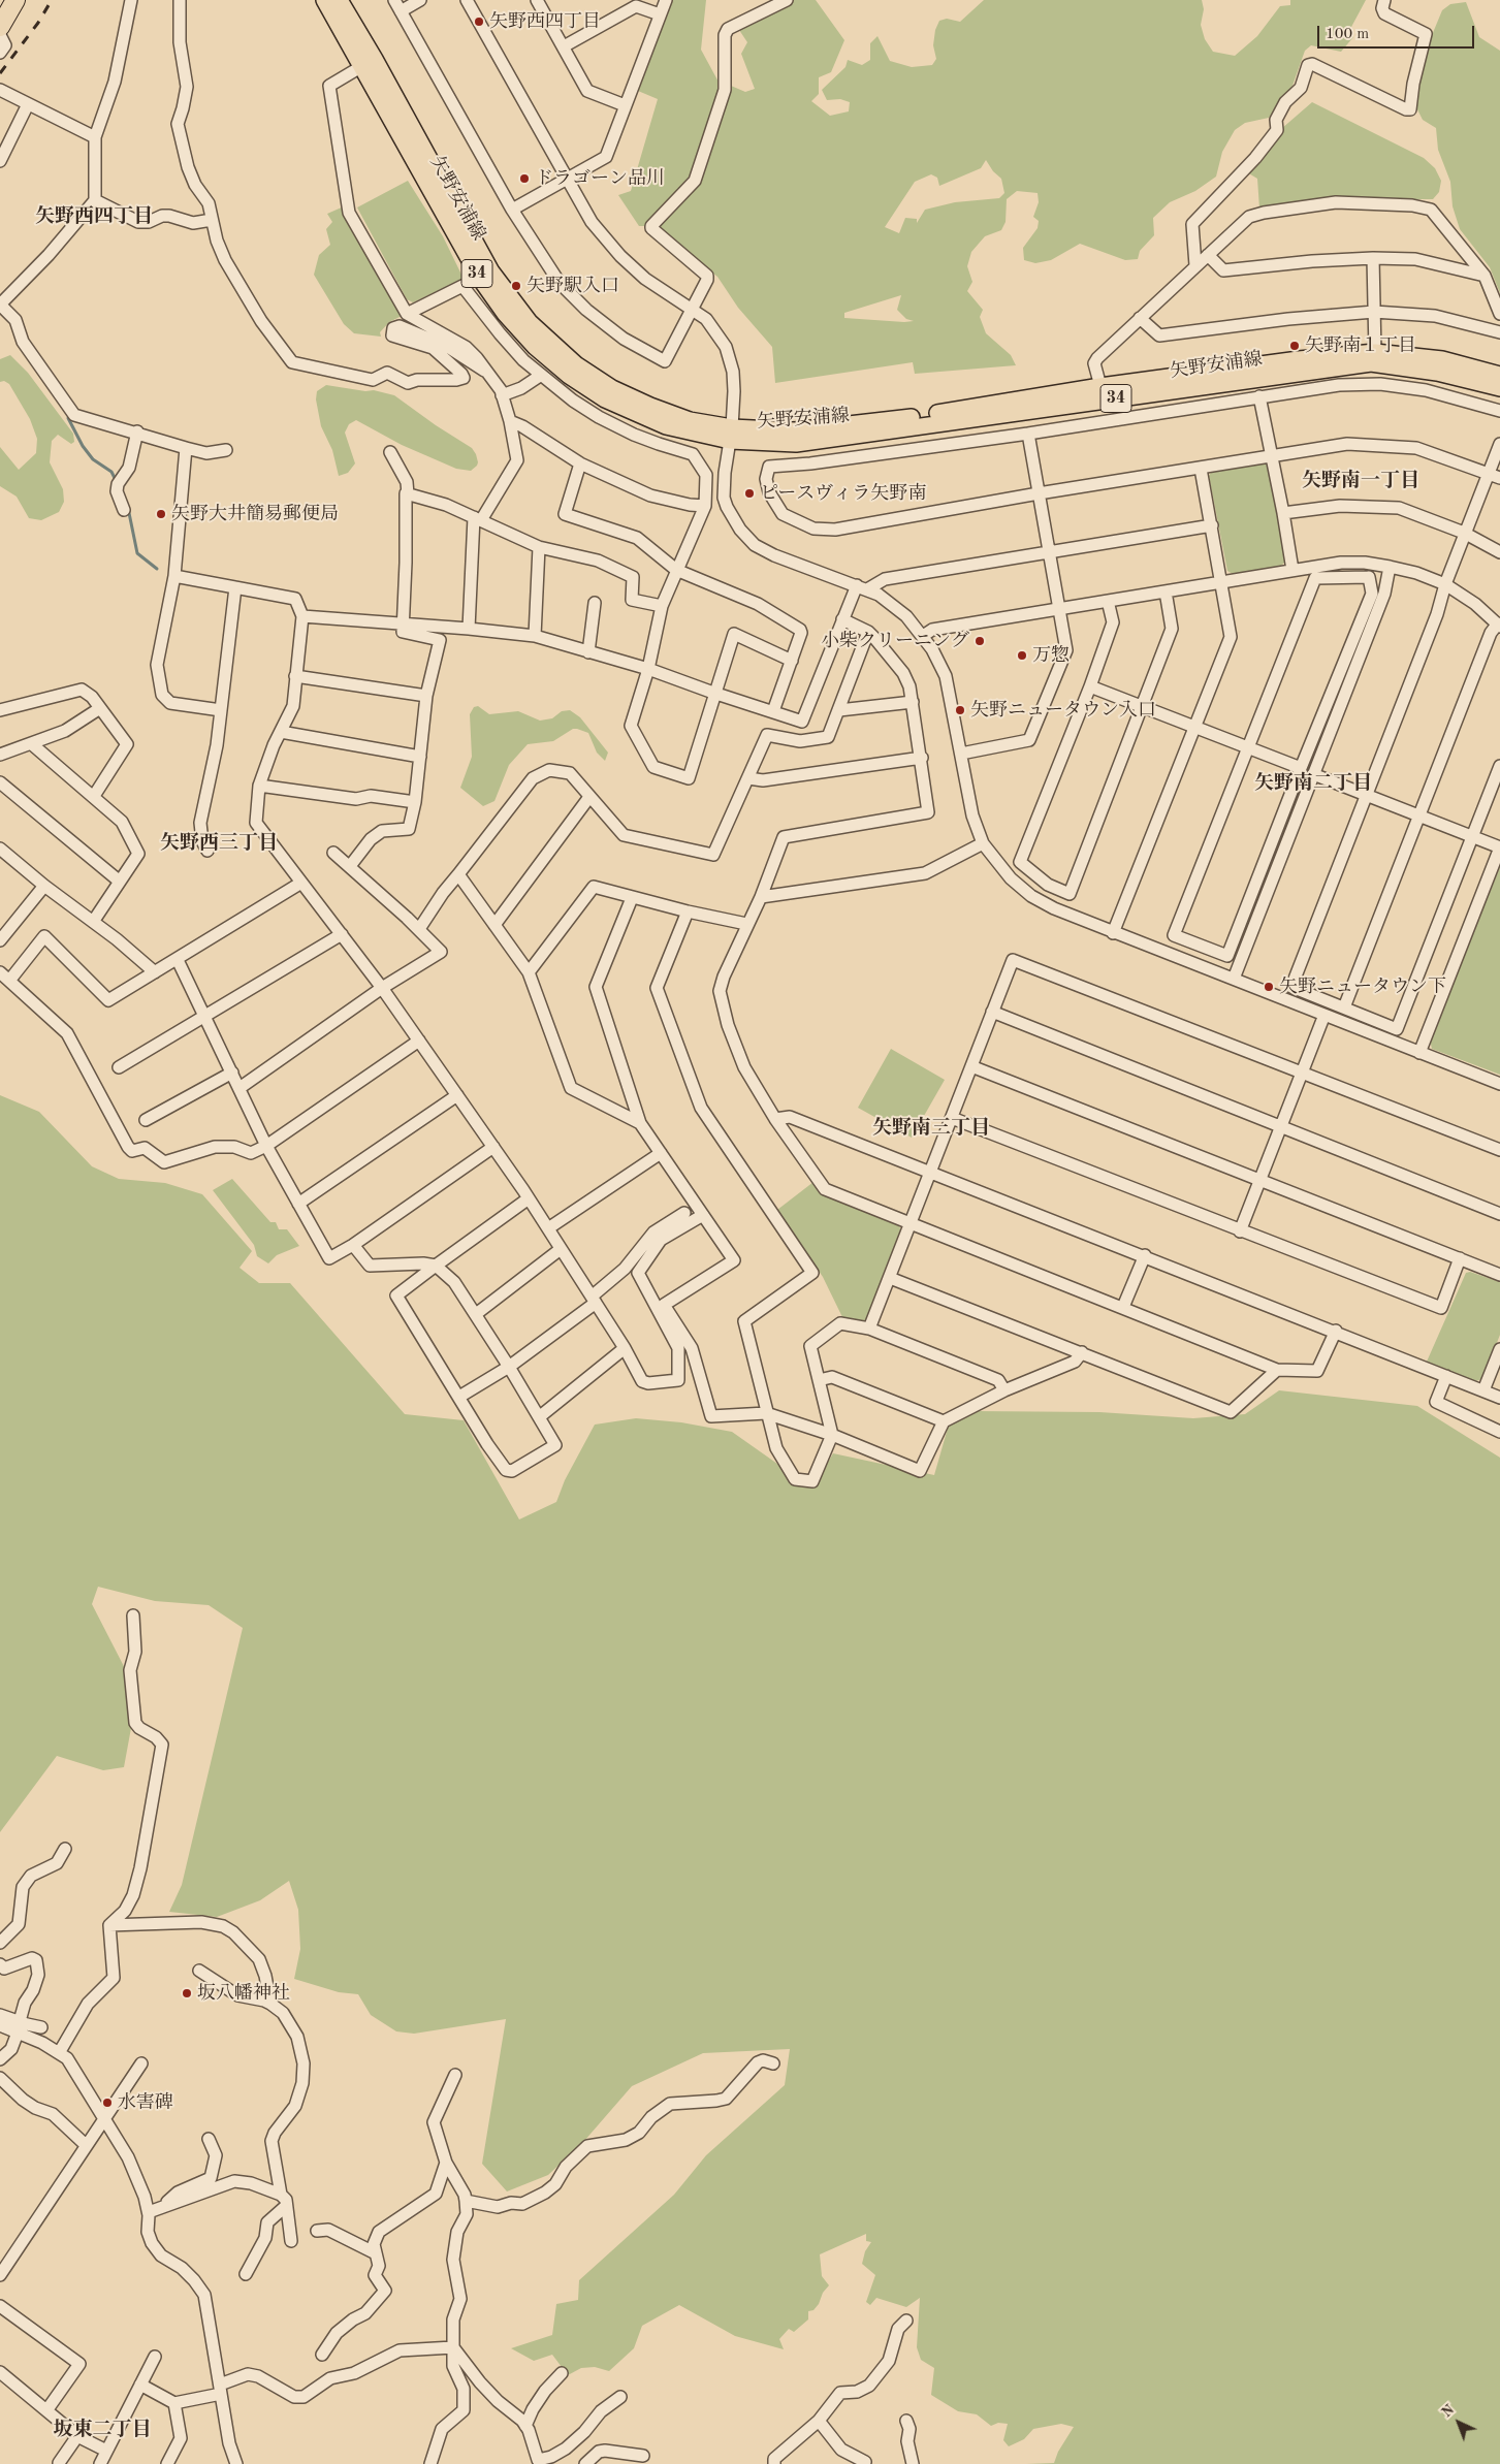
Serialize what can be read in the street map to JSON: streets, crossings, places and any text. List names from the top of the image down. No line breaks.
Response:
{"streets":{"main road":["矢野安浦線","34"]},"districts":["矢野西四丁目","矢野南一丁目","矢野南二丁目","矢野西三丁目","矢野南三丁目","坂東二丁目"],"places":["矢野西四丁目","ドラゴーン品川","矢野駅入口","矢野南１丁目","ピースヴィラ矢野南","矢野大井簡易郵便局","小柴クリーニング","万惣","矢野ニュータウン入口","矢野ニュータウン下","坂八幡神社","水害碑"],"scale_bar":"100 m","north":"top left"}
